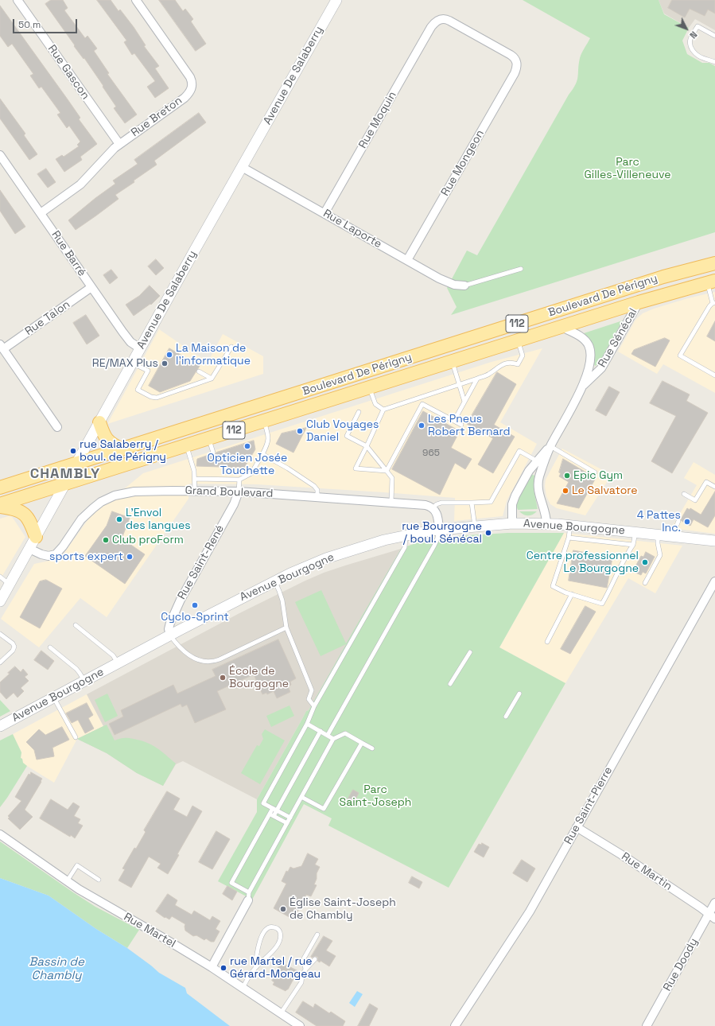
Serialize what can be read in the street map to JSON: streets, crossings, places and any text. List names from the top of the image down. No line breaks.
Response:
{"streets":{"main road":["Boulevard De Périgny","112"],"street":["Rue Gascon","Avenue De Salaberry","Rue Breton","Rue Moquin","Rue Mongeon","Rue Laporte","Rue Barré","Rue Talon","Rue Sénécal","Grand Boulevard","Avenue Bourgogne","Rue Saint-René","Rue Saint-Pierre","Rue Martin","Rue Martel","Rue Doody"]},"crossings":[["Rue Gascon","Rue Breton"],["Avenue De Salaberry","Rue Laporte"],["Avenue De Salaberry","Rue Barré"],["Avenue De Salaberry","Boulevard De Périgny"],["Avenue De Salaberry","Grand Boulevard"],["Rue Breton","Rue Barré"],["Rue Moquin","Rue Mongeon"],["Rue Moquin","Rue Laporte"],["Rue Mongeon","Rue Laporte"],["Rue Barré","Rue Talon"],["Boulevard De Périgny","Rue Sénécal"],["Rue Sénécal","Avenue Bourgogne"],["Grand Boulevard","Rue Saint-René"],["Avenue Bourgogne","Rue Saint-René"],["Rue Saint-Pierre","Rue Martin"],["Rue Martin","Rue Doody"]],"districts":["CHAMBLY"],"water":["Bassin de Chambly"],"parks":["Parc Gilles-Villeneuve","Parc Saint-Joseph"],"places":["La Maison de l'informatique","RE/MAX Plus","Les Pneus Robert Bernard","Club Voyages Daniel","Opticien Josée Touchette","rue Salaberry / boul. de Périgny","Epic Gym","Le Salvatore","L'Envol des langues","4 Pattes Inc.","rue Bourgogne / boul. Sénécal","Club proForm","sports expert","Centre professionnel Le Bourgogne","Cyclo-Sprint","École de Bourgogne","Église Saint-Joseph de Chambly","rue Martel / rue Gérard-Mongeau"],"house_numbers":["965"],"scale_bar":"50 m","north":"bottom right"}
